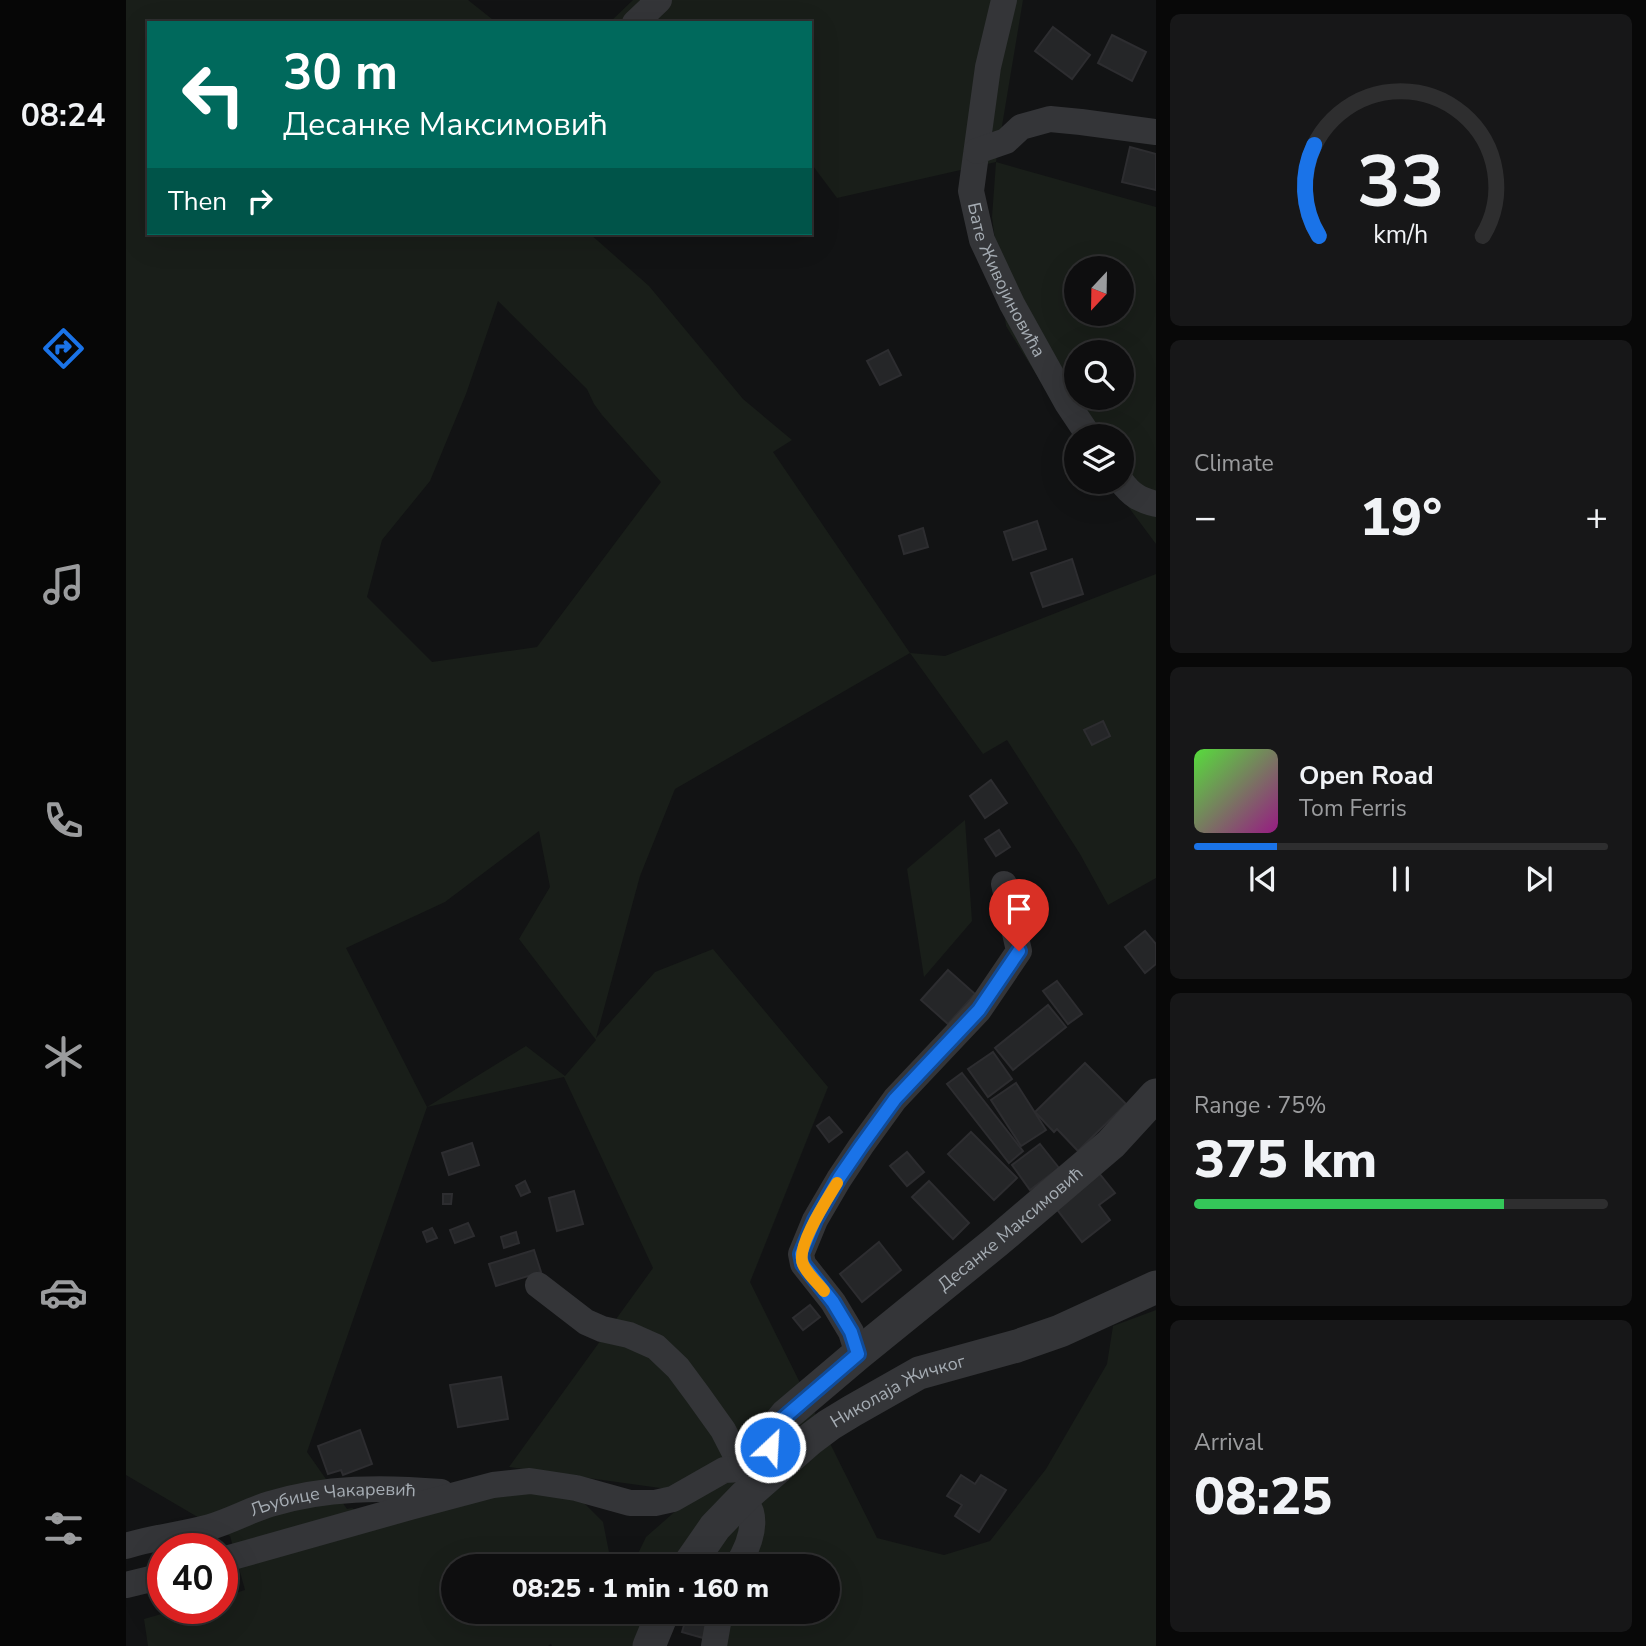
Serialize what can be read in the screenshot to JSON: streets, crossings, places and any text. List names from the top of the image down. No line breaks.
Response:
{"streets":{"street":["Бате Живојиновића","Десанке Максимовић","Николаја Жичког","Љубице Чакаревић"]},"crossings":[["Десанке Максимовић","Николаја Жичког"],["Десанке Максимовић","Љубице Чакаревић"],["Николаја Жичког","Љубице Чакаревић"]],"north":"bottom","page":{"tabs":"08:24","turn":["30 m","Десанке Максимовић"],"then":"Then","tile":["Climate",["Range · 75%","375 km"],["Arrival","08:25"]],"heat":["−","19°","+"],"song":["Open Road","Tom Ferris"],"limit":"40","trip":"08:25 · 1 min · 160 m","gauge":["33","km/h"]}}
